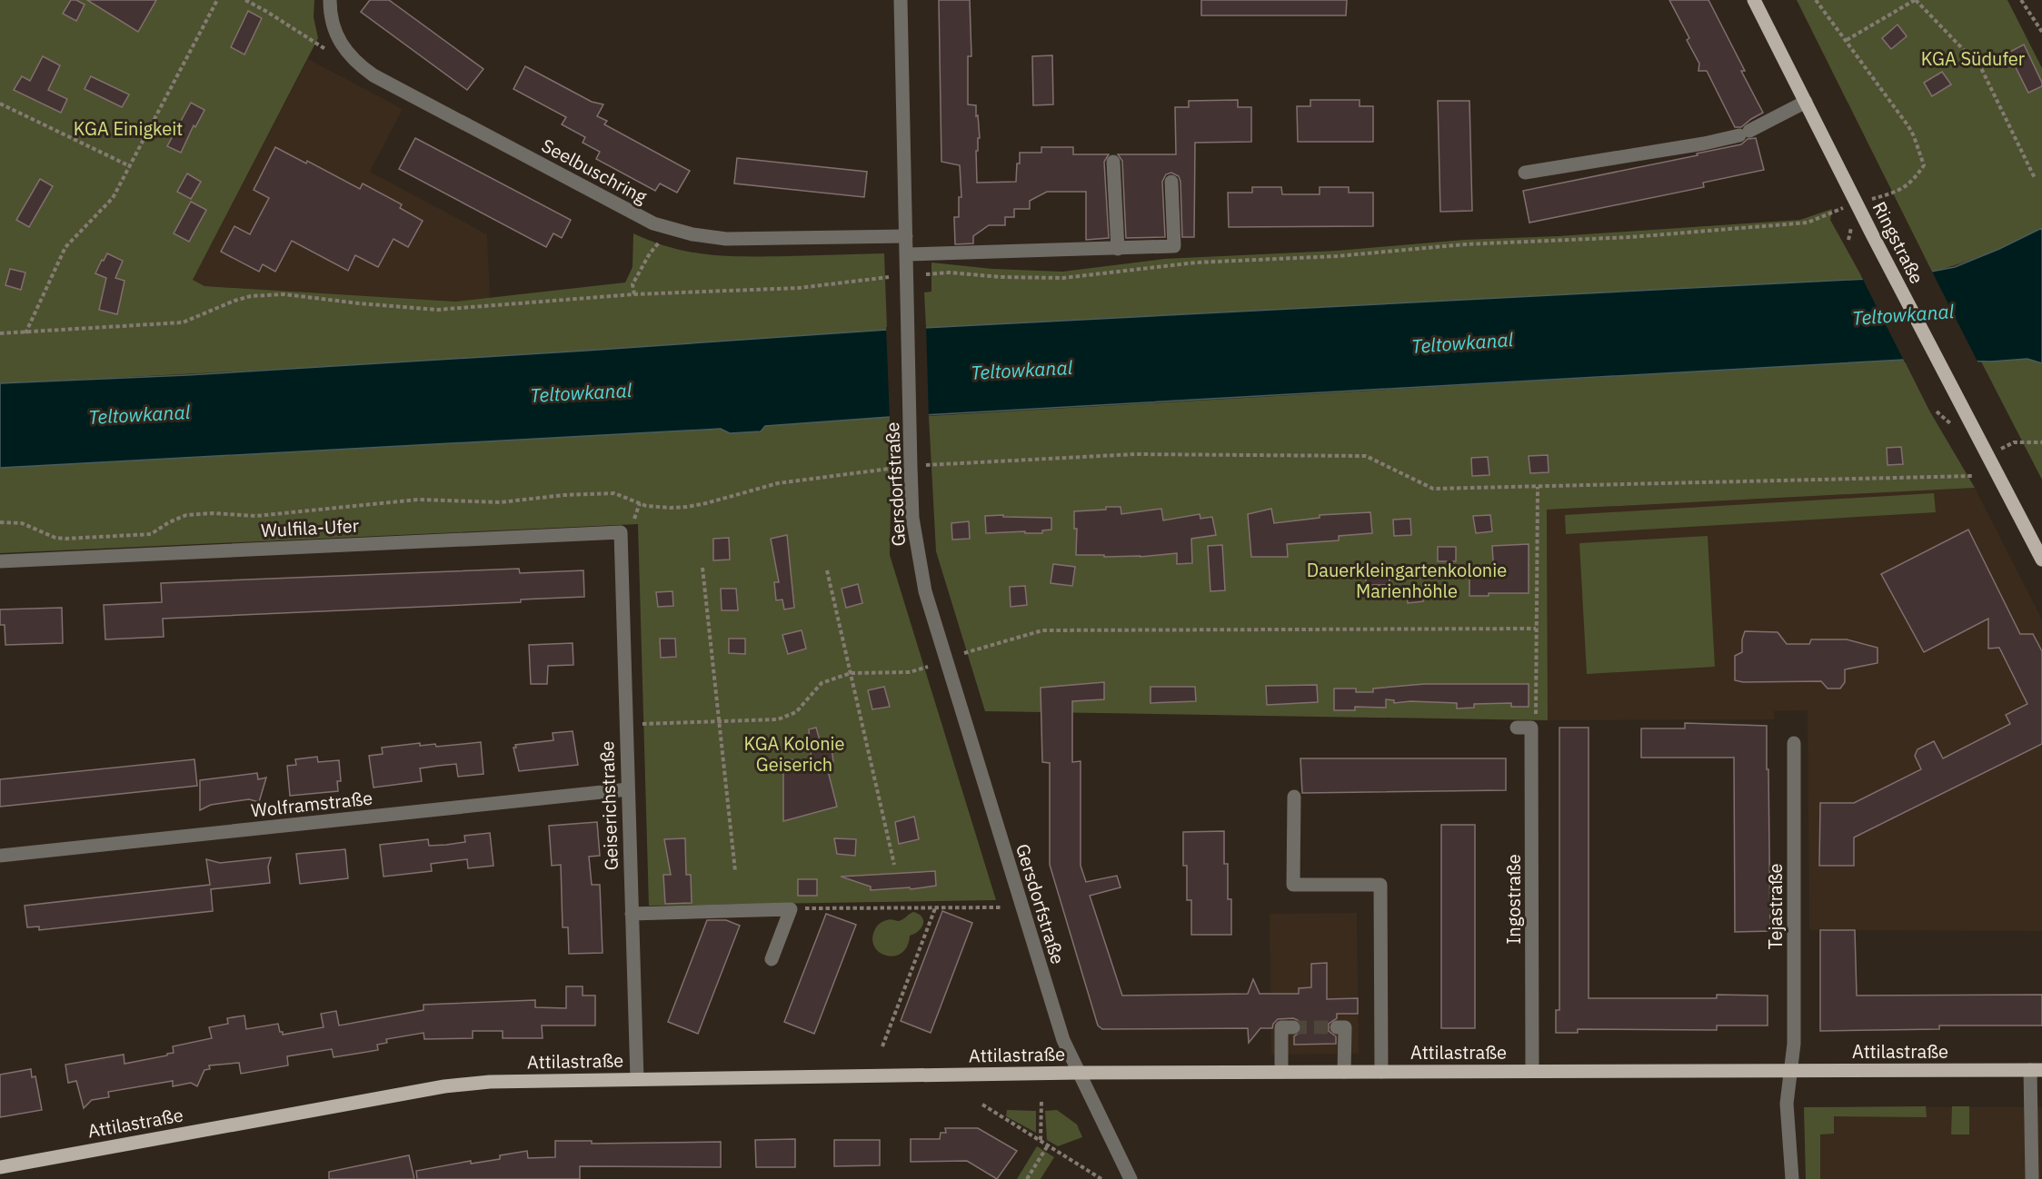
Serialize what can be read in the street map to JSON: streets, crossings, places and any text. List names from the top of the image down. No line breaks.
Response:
{"streets":{"main road":["Ringstraße","Attilastraße"],"street":["Seelbuschring","Gersdorfstraße","Wulfila-Ufer","Wolframstraße","Geiserichstraße","Ingostraße","Tejastraße"]},"crossings":[["Seelbuschring","Gersdorfstraße"],["Gersdorfstraße","Attilastraße"],["Wulfila-Ufer","Geiserichstraße"],["Wolframstraße","Geiserichstraße"],["Geiserichstraße","Attilastraße"],["Ingostraße","Attilastraße"],["Tejastraße","Attilastraße"]],"water":["Teltowkanal"],"parks":["KGA Südufer","KGA Einigkeit","Dauerkleingartenkolonie Marienhöhle","KGA Kolonie Geiserich"]}
